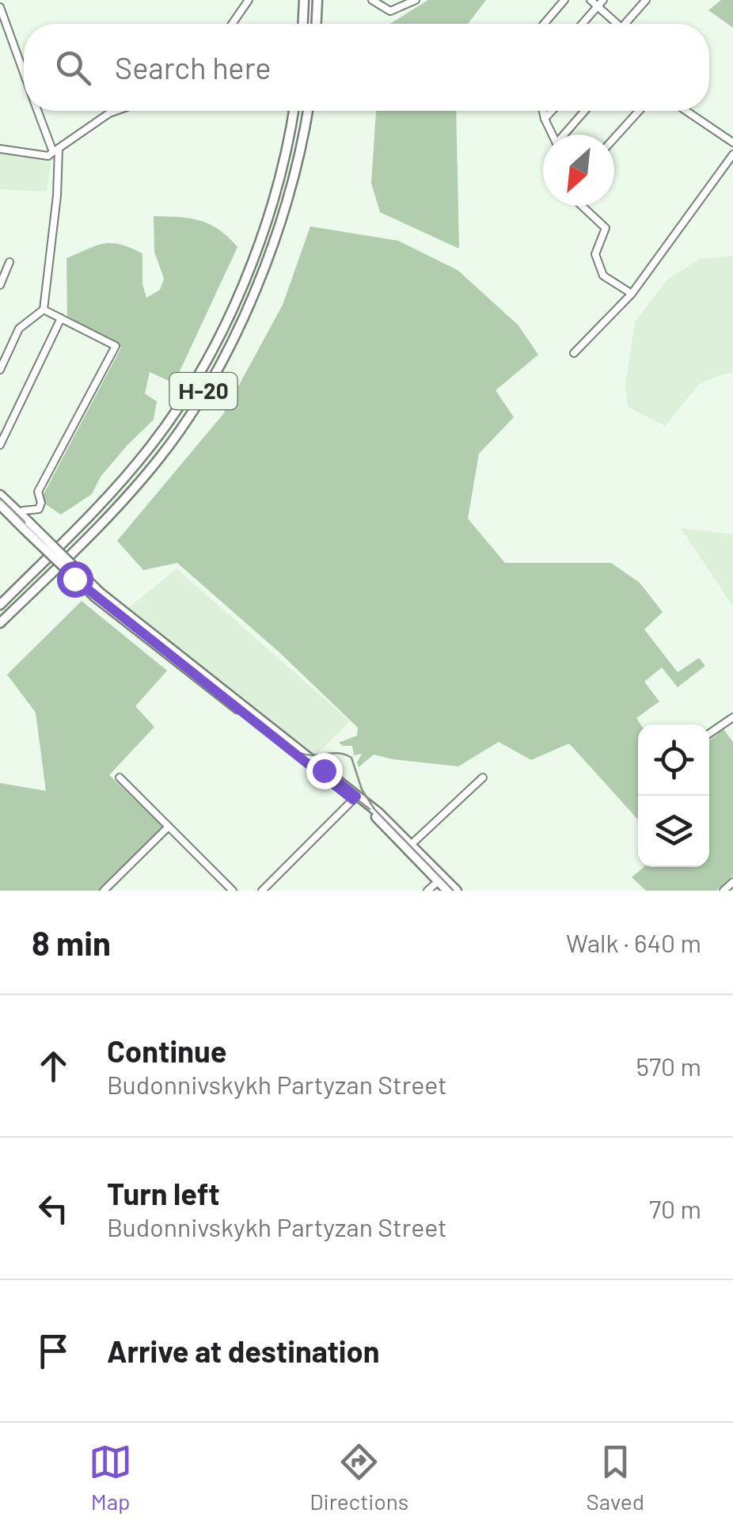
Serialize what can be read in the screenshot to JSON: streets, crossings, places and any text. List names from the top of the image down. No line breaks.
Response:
{"streets":{"main road":["Н-20"]},"north":"bottom left","page":{"search":"Search here","heading":["8 min","Walk · 640 m"],"list":[["Continue","Budonnivskykh Partyzan Street","570 m"],["Turn left","Budonnivskykh Partyzan Street","70 m"],"Arrive at destination"],"nav":["Map","Directions","Saved"]}}
